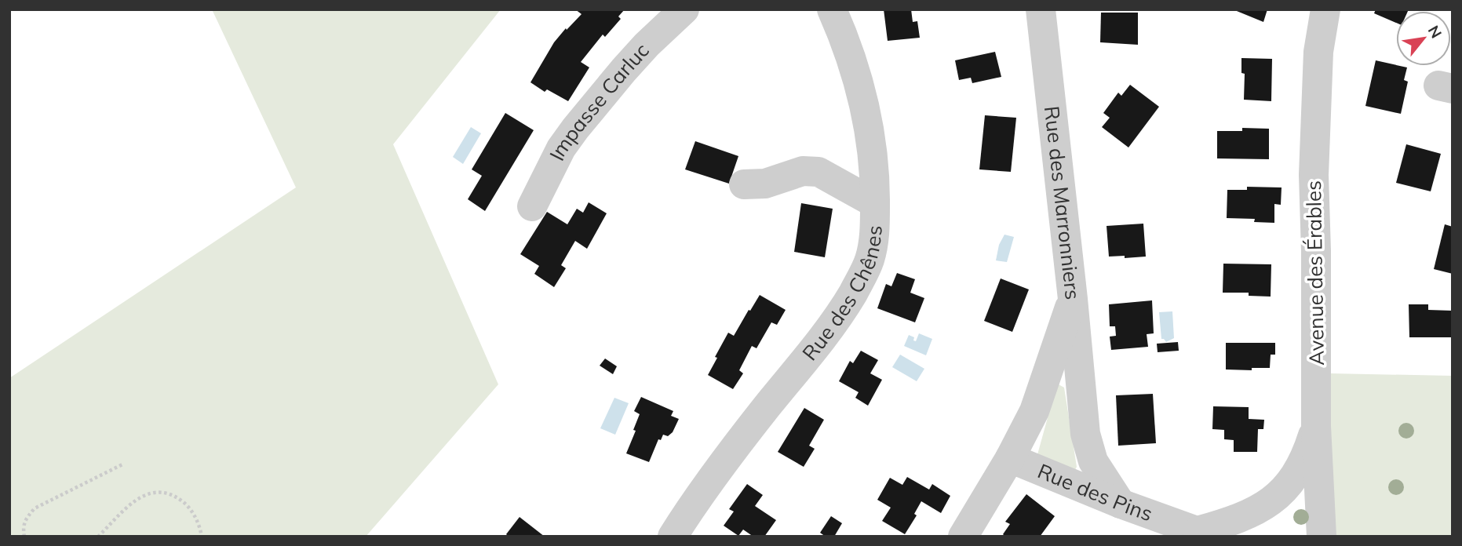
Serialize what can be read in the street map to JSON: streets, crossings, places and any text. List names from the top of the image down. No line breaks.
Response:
{"streets":{"street":["Impasse Carluc","Rue des Marronniers","Avenue des Érables","Rue des Chênes","Rue des Pins"]},"crossings":[["Rue des Marronniers","Rue des Pins"]],"north":"top right"}
